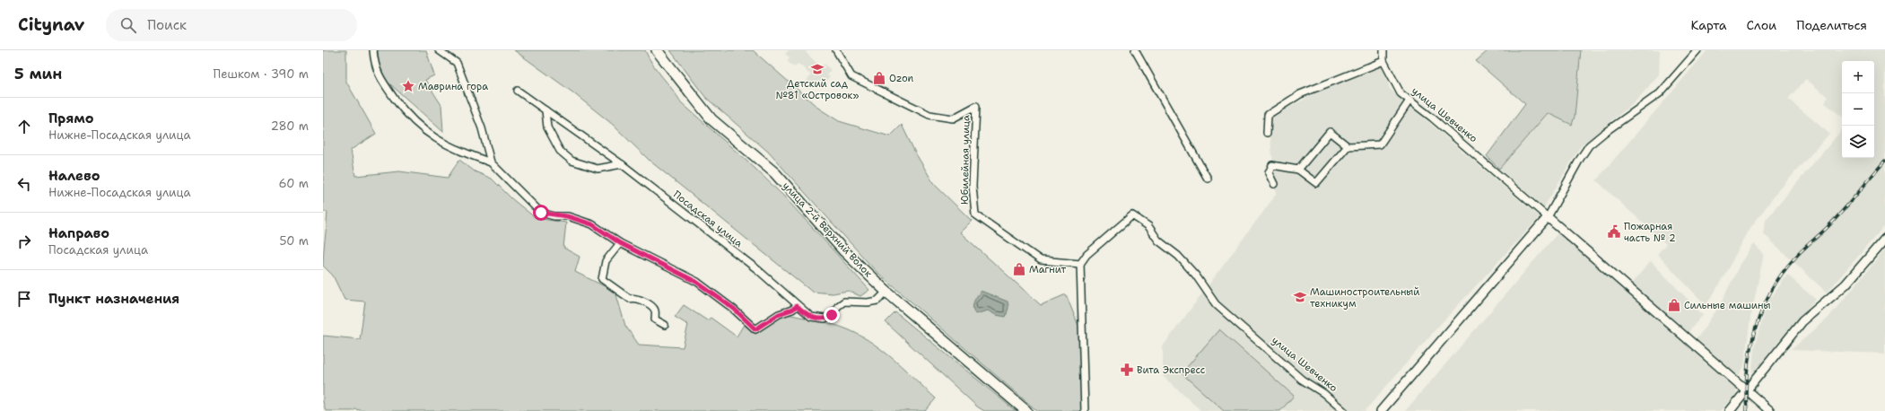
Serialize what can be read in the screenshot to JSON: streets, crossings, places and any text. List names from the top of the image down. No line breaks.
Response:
{"streets":{"main road":["улица 2-й Верхний Волок"],"street":["улица Шевченко","Юбилейная улица","Посадская улица"]},"crossings":[["улица Шевченко","Юбилейная улица"],["Посадская улица","улица 2-й Верхний Волок"]],"places":{"school or university":["Детский сад №81 «Островок»","Машиностроительный техникум"],"shop":["Ozon","Магнит","Сильные машины"],"place":["Маврина гора"],"public building":["Пожарная часть № 2"],"pharmacy":["Вита Экспресс"]},"page":{"header":"Citynav","search":"Поиск","nav":["Карта","Слои","Поделиться"],"heading":["5 мин","Пешком · 390 m"],"map_buttons":["+","−"],"list":[["Прямо","Нижне-Посадская улица","280 m"],["Налево","Нижне-Посадская улица","60 m"],["Направо","Посадская улица","50 m"],"Пункт назначения"]}}
